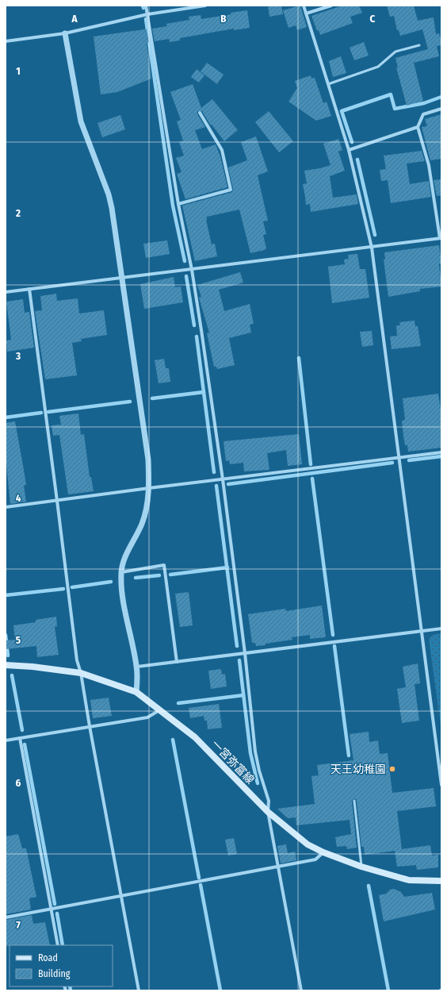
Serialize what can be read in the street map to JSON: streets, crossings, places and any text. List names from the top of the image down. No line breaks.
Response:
{"streets":{"main road":["一宮弥富線"]},"places":["天王幼稚園"],"legend":["Road","Building"],"grid":{"columns":["A","B","C"],"rows":["1","2","3","4","5","6","7"]}}
